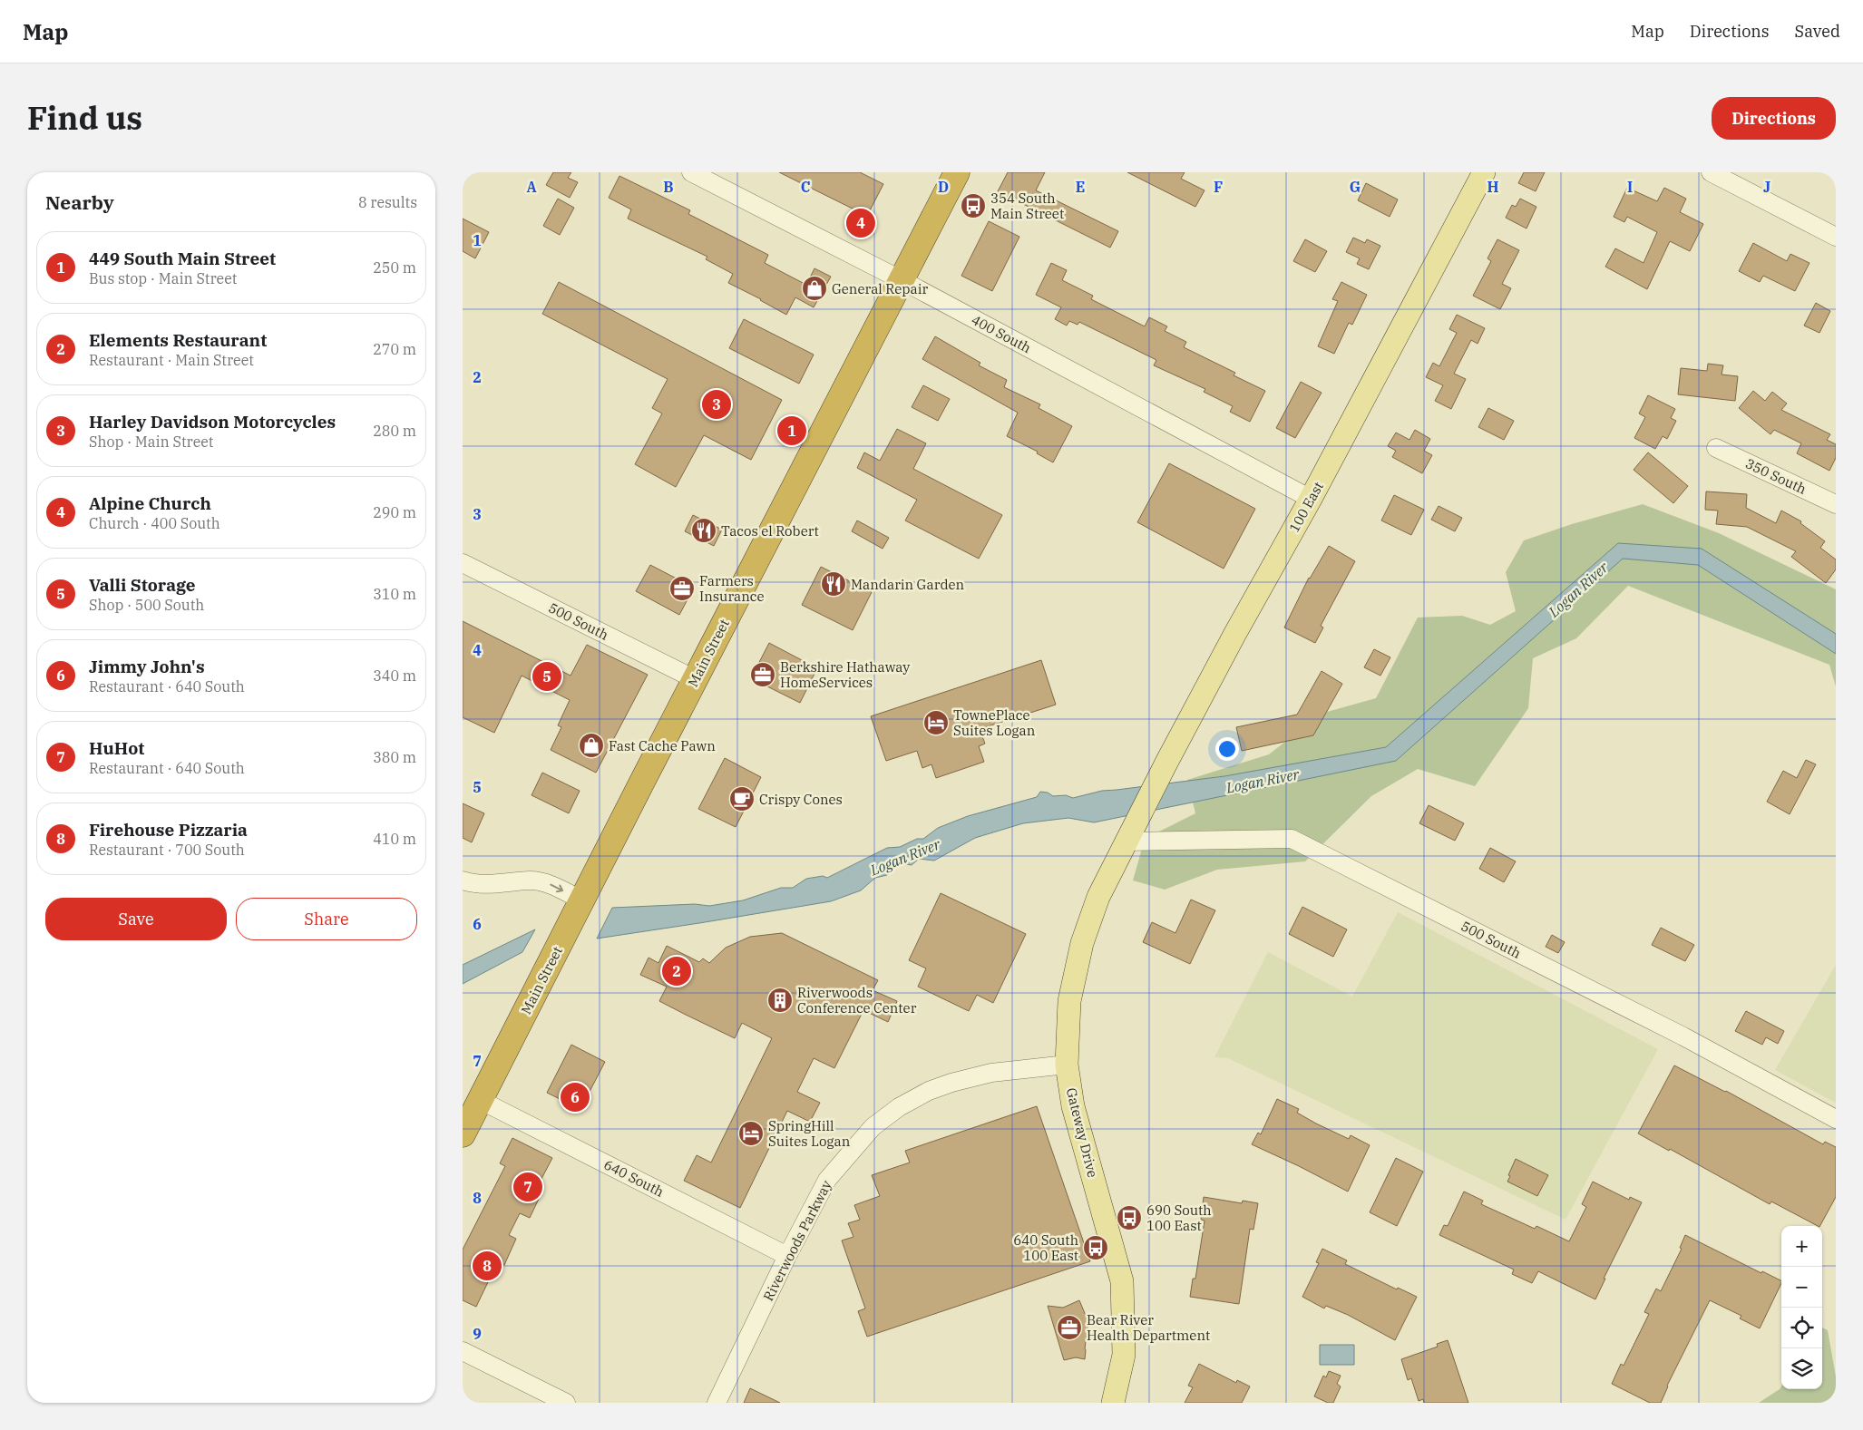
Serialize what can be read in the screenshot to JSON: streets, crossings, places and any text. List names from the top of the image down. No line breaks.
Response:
{"streets":{"highway":["Main Street"],"main road":["100 East","Gateway Drive"],"street":["400 South","350 South","500 South","640 South","Riverwoods Parkway"]},"crossings":[["400 South","100 East"],["400 South","Main Street"],["100 East","500 South"],["100 East","Gateway Drive"],["500 South","Main Street"],["500 South","Gateway Drive"],["Main Street","640 South"],["Gateway Drive","Riverwoods Parkway"],["640 South","Riverwoods Parkway"]],"water":["Logan River"],"places":{"bus stop":["354 South Main Street","690 South 100 East","640 South 100 East"],"shop":["General Repair","Fast Cache Pawn"],"restaurant":["Tacos el Robert","Mandarin Garden"],"office":["Farmers Insurance","Berkshire Hathaway HomeServices","Bear River Health Department"],"hotel":["TownePlace Suites Logan","SpringHill Suites Logan"],"cafe":["Crispy Cones"],"building":["Riverwoods Conference Center"]},"page":{"header":"Map","nav":["Map","Directions","Saved"],"title":"Find us","buttons":["Directions",["Save","Share"]],"heading":["Nearby","8 results"],"pins":["4","3","1","5","2","6","7","8"],"list":[{"mark":"1","name":"449 South Main Street","note":"Bus stop · Main Street","value":"250 m"},{"mark":"2","name":"Elements Restaurant","note":"Restaurant · Main Street","value":"270 m"},{"mark":"3","name":"Harley Davidson Motorcycles","note":"Shop · Main Street","value":"280 m"},{"mark":"4","name":"Alpine Church","note":"Church · 400 South","value":"290 m"},{"mark":"5","name":"Valli Storage","note":"Shop · 500 South","value":"310 m"},{"mark":"6","name":"Jimmy John's","note":"Restaurant · 640 South","value":"340 m"},{"mark":"7","name":"HuHot","note":"Restaurant · 640 South","value":"380 m"},{"mark":"8","name":"Firehouse Pizzaria","note":"Restaurant · 700 South","value":"410 m"}],"map_buttons":["+","−"]},"grid":{"columns":["A","B","C","D","E","F","G","H","I","J"],"rows":["1","2","3","4","5","6","7","8","9"]}}
